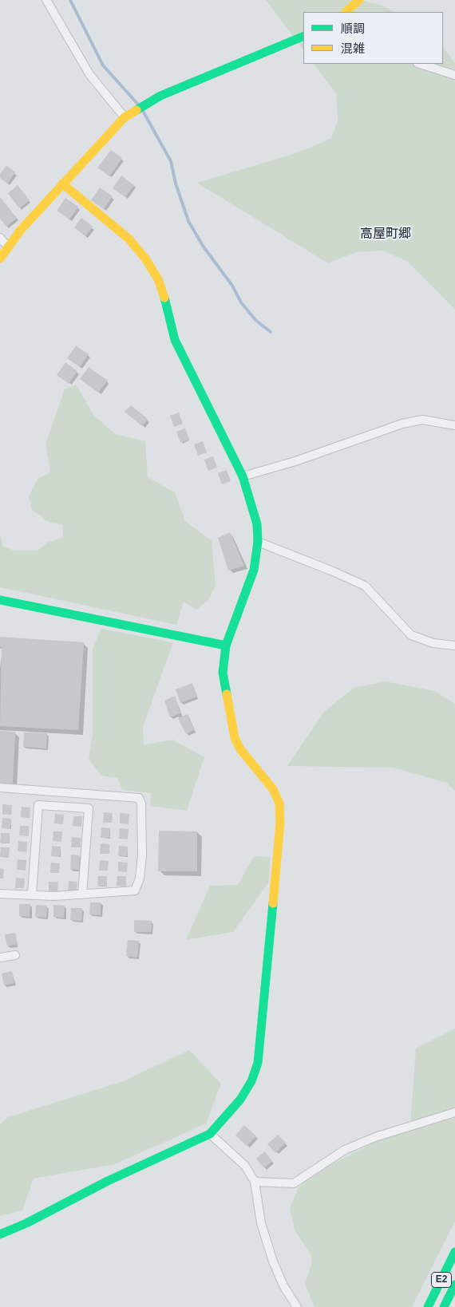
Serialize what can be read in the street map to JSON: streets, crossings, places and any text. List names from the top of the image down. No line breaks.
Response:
{"streets":{"main road":["E2"]},"districts":["高屋町郷"],"legend":["順調","混雑"]}
